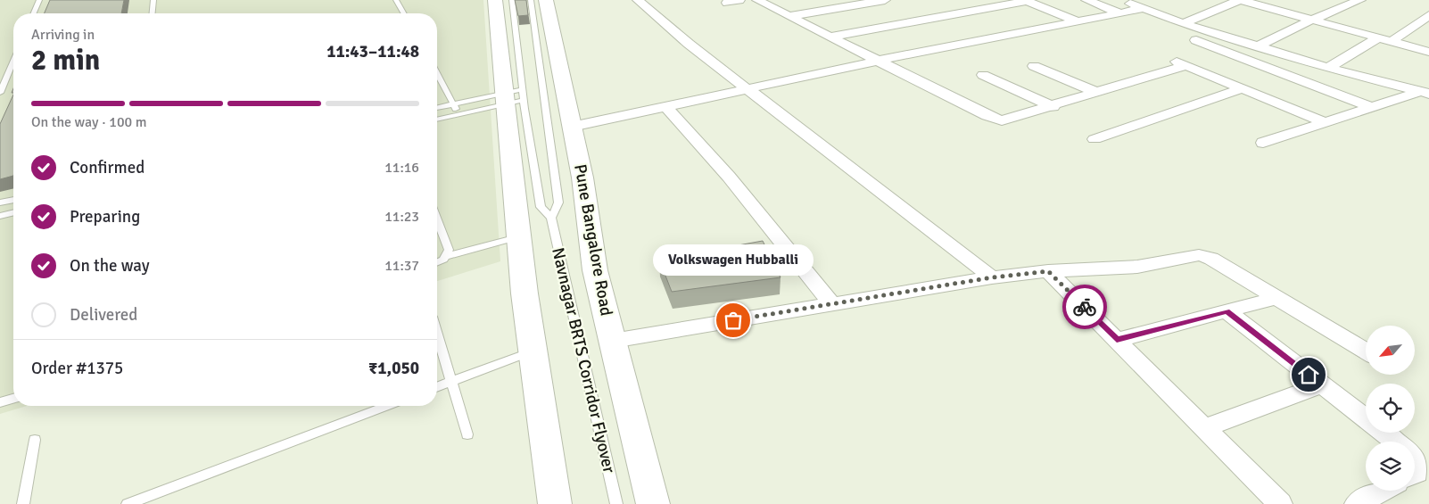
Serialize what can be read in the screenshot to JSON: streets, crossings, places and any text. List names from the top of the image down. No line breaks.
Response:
{"streets":{"main road":["Pune Bangalore Road"],"lane":["Navnagar BRTS Corridor Flyover"]},"places":["Volkswagen Hubballi"],"north":"bottom left","page":{"heading":["2 min","Arriving in","11:43–11:48"],"panel":["Order #1375","₹1,050"],"bar":"On the way · 100 m","list":[["Confirmed","11:16"],["Preparing","11:23"],["On the way","11:37"],"Delivered"],"bubble":"Volkswagen Hubballi"}}
